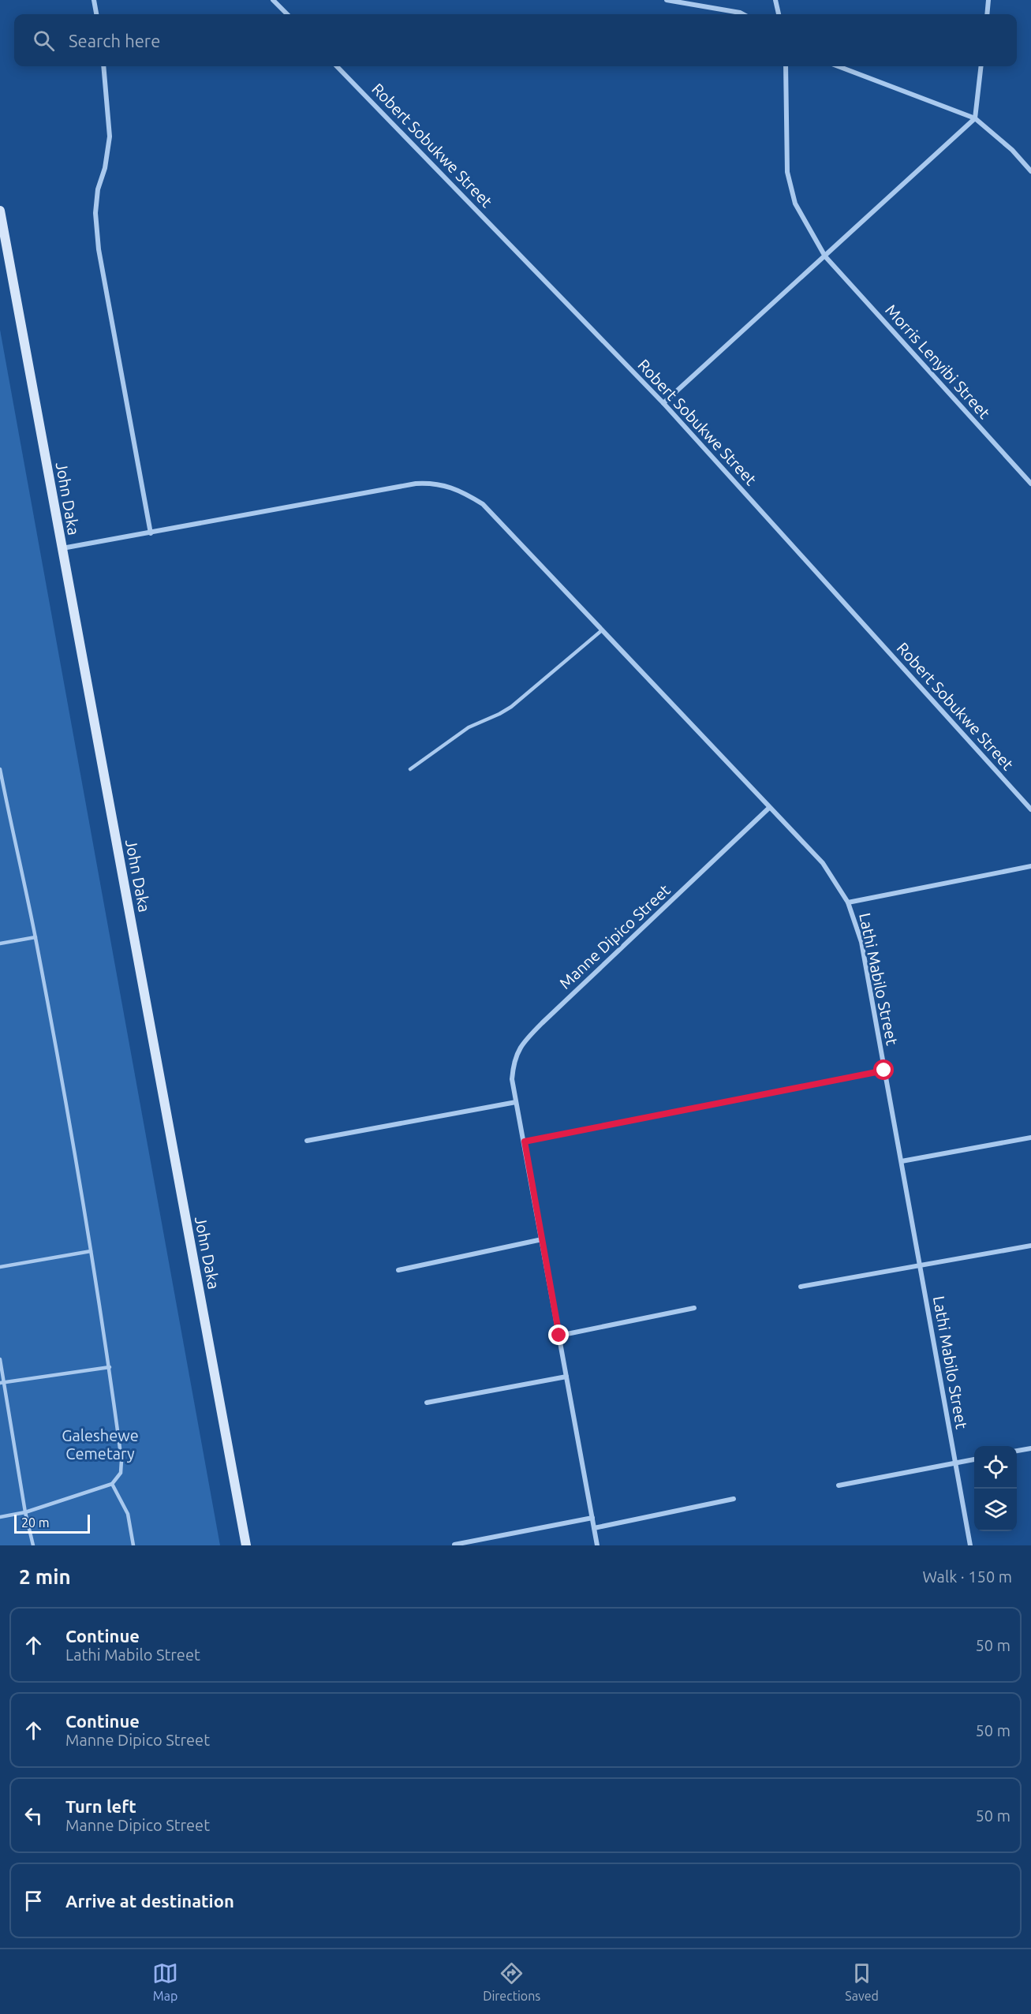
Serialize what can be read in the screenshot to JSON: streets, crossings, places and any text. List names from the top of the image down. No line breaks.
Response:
{"streets":{"street":["Robert Sobukwe Street","Morris Lenyibi Street","John Daka","Manne Dipico Street","Lathi Mabilo Street"]},"crossings":[["John Daka","Lathi Mabilo Street"],["Manne Dipico Street","Lathi Mabilo Street"]],"parks":["Galeshewe Cemetary"],"scale_bar":"20 m","page":{"search":"Search here","scale":"20 m","heading":["2 min","Walk · 150 m"],"list":[["Continue","Lathi Mabilo Street","50 m"],["Continue","Manne Dipico Street","50 m"],["Turn left","Manne Dipico Street","50 m"],"Arrive at destination"],"nav":["Map","Directions","Saved"]}}
